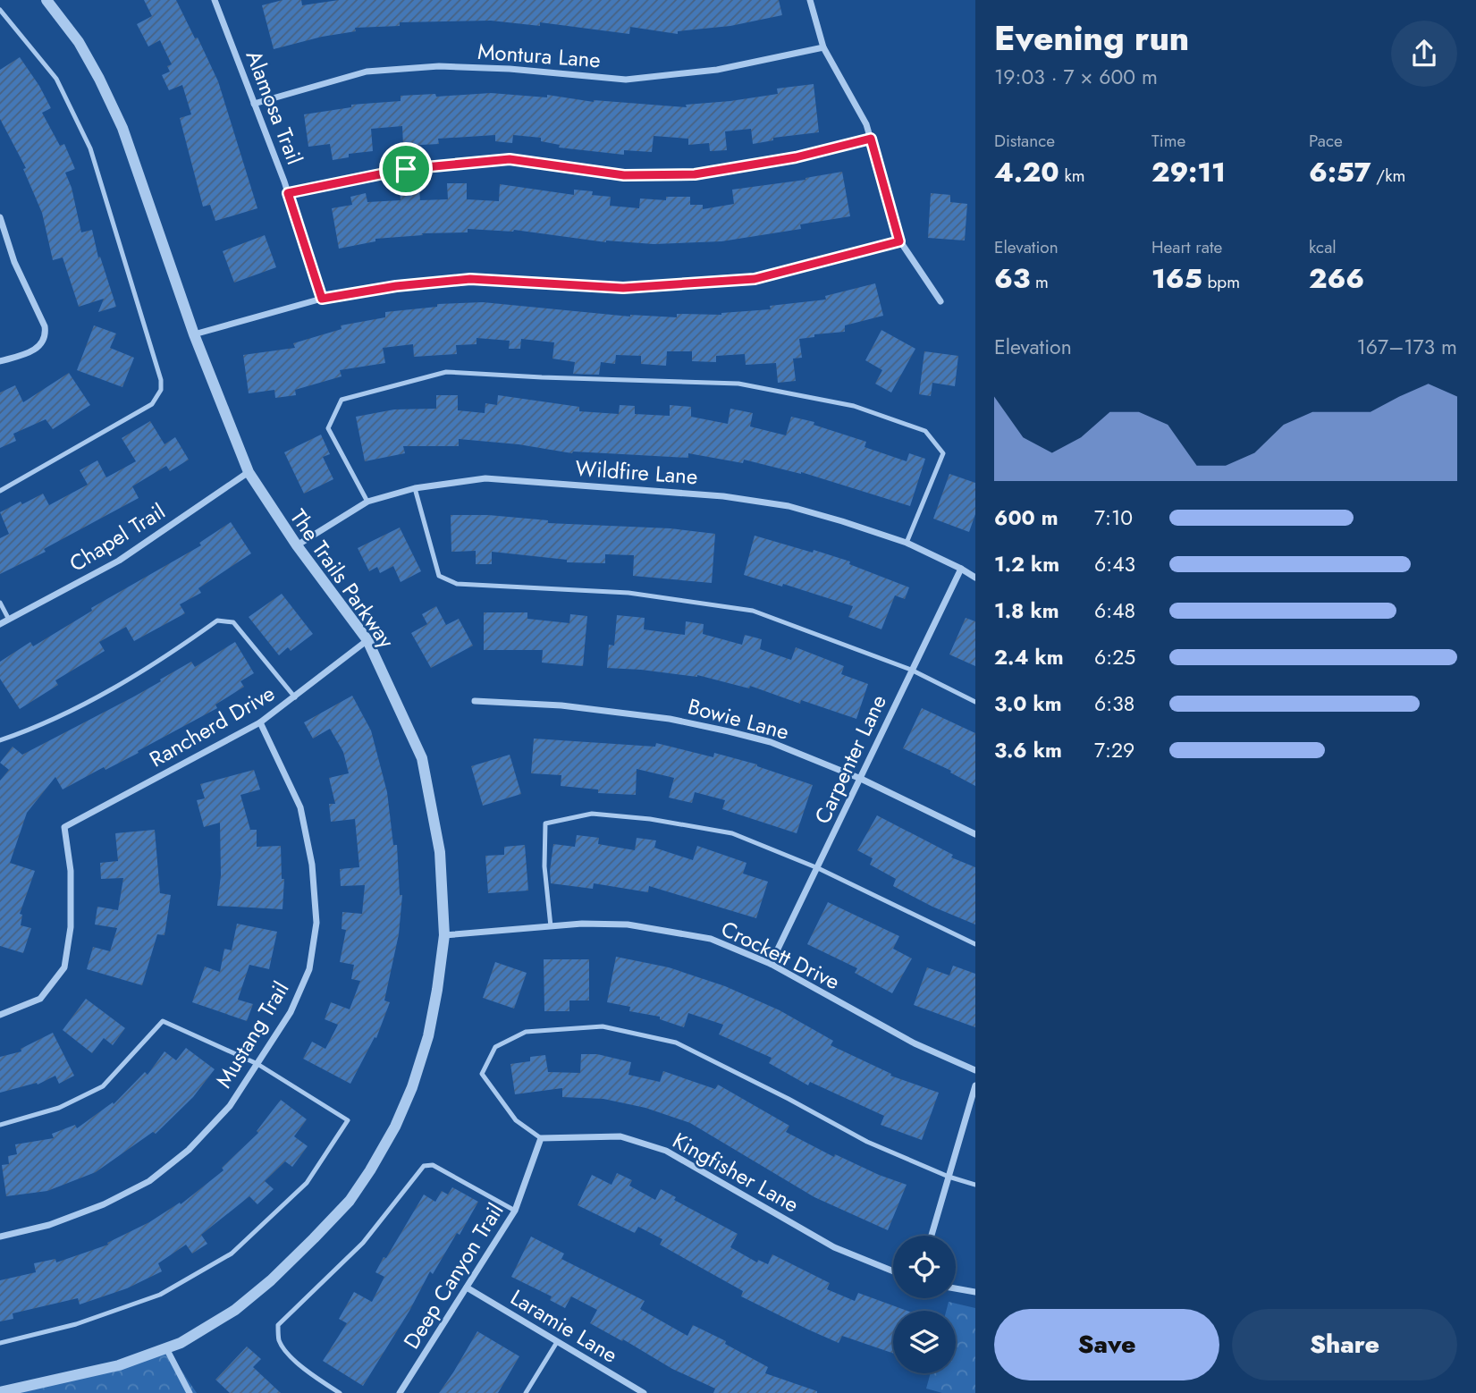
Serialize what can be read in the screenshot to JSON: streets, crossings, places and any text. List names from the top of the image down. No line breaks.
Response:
{"streets":{"street":["Montura Lane","Alamosa Trail","Wildfire Lane","Chapel Trail","The Trails Parkway","Bowie Lane","Rancherd Drive","Carpenter Lane","Crockett Drive","Mustang Trail","Kingfisher Lane","Deep Canyon Trail","Laramie Lane"]},"crossings":[["Montura Lane","Alamosa Trail"],["Wildfire Lane","The Trails Parkway"],["Wildfire Lane","Carpenter Lane"],["Chapel Trail","The Trails Parkway"],["The Trails Parkway","Rancherd Drive"],["The Trails Parkway","Crockett Drive"],["Bowie Lane","Carpenter Lane"],["Rancherd Drive","Mustang Trail"],["Carpenter Lane","Crockett Drive"],["Kingfisher Lane","Deep Canyon Trail"],["Deep Canyon Trail","Laramie Lane"]],"page":{"heading":["Evening run","19:03 · 7 × 600 m"],"stats":[["Distance","4.20 km"],["Time","29:11"],["Pace","6:57 /km"],["Elevation","63 m"],["Heart rate","165 bpm"],["kcal","266"]],"chart":["Elevation","167–173 m"],"list":[{"name":"600 m","note":"7:10"},{"name":"1.2 km","note":"6:43"},{"name":"1.8 km","note":"6:48"},{"name":"2.4 km","note":"6:25"},{"name":"3.0 km","note":"6:38"},{"name":"3.6 km","note":"7:29"}],"buttons":["Save","Share"]}}
